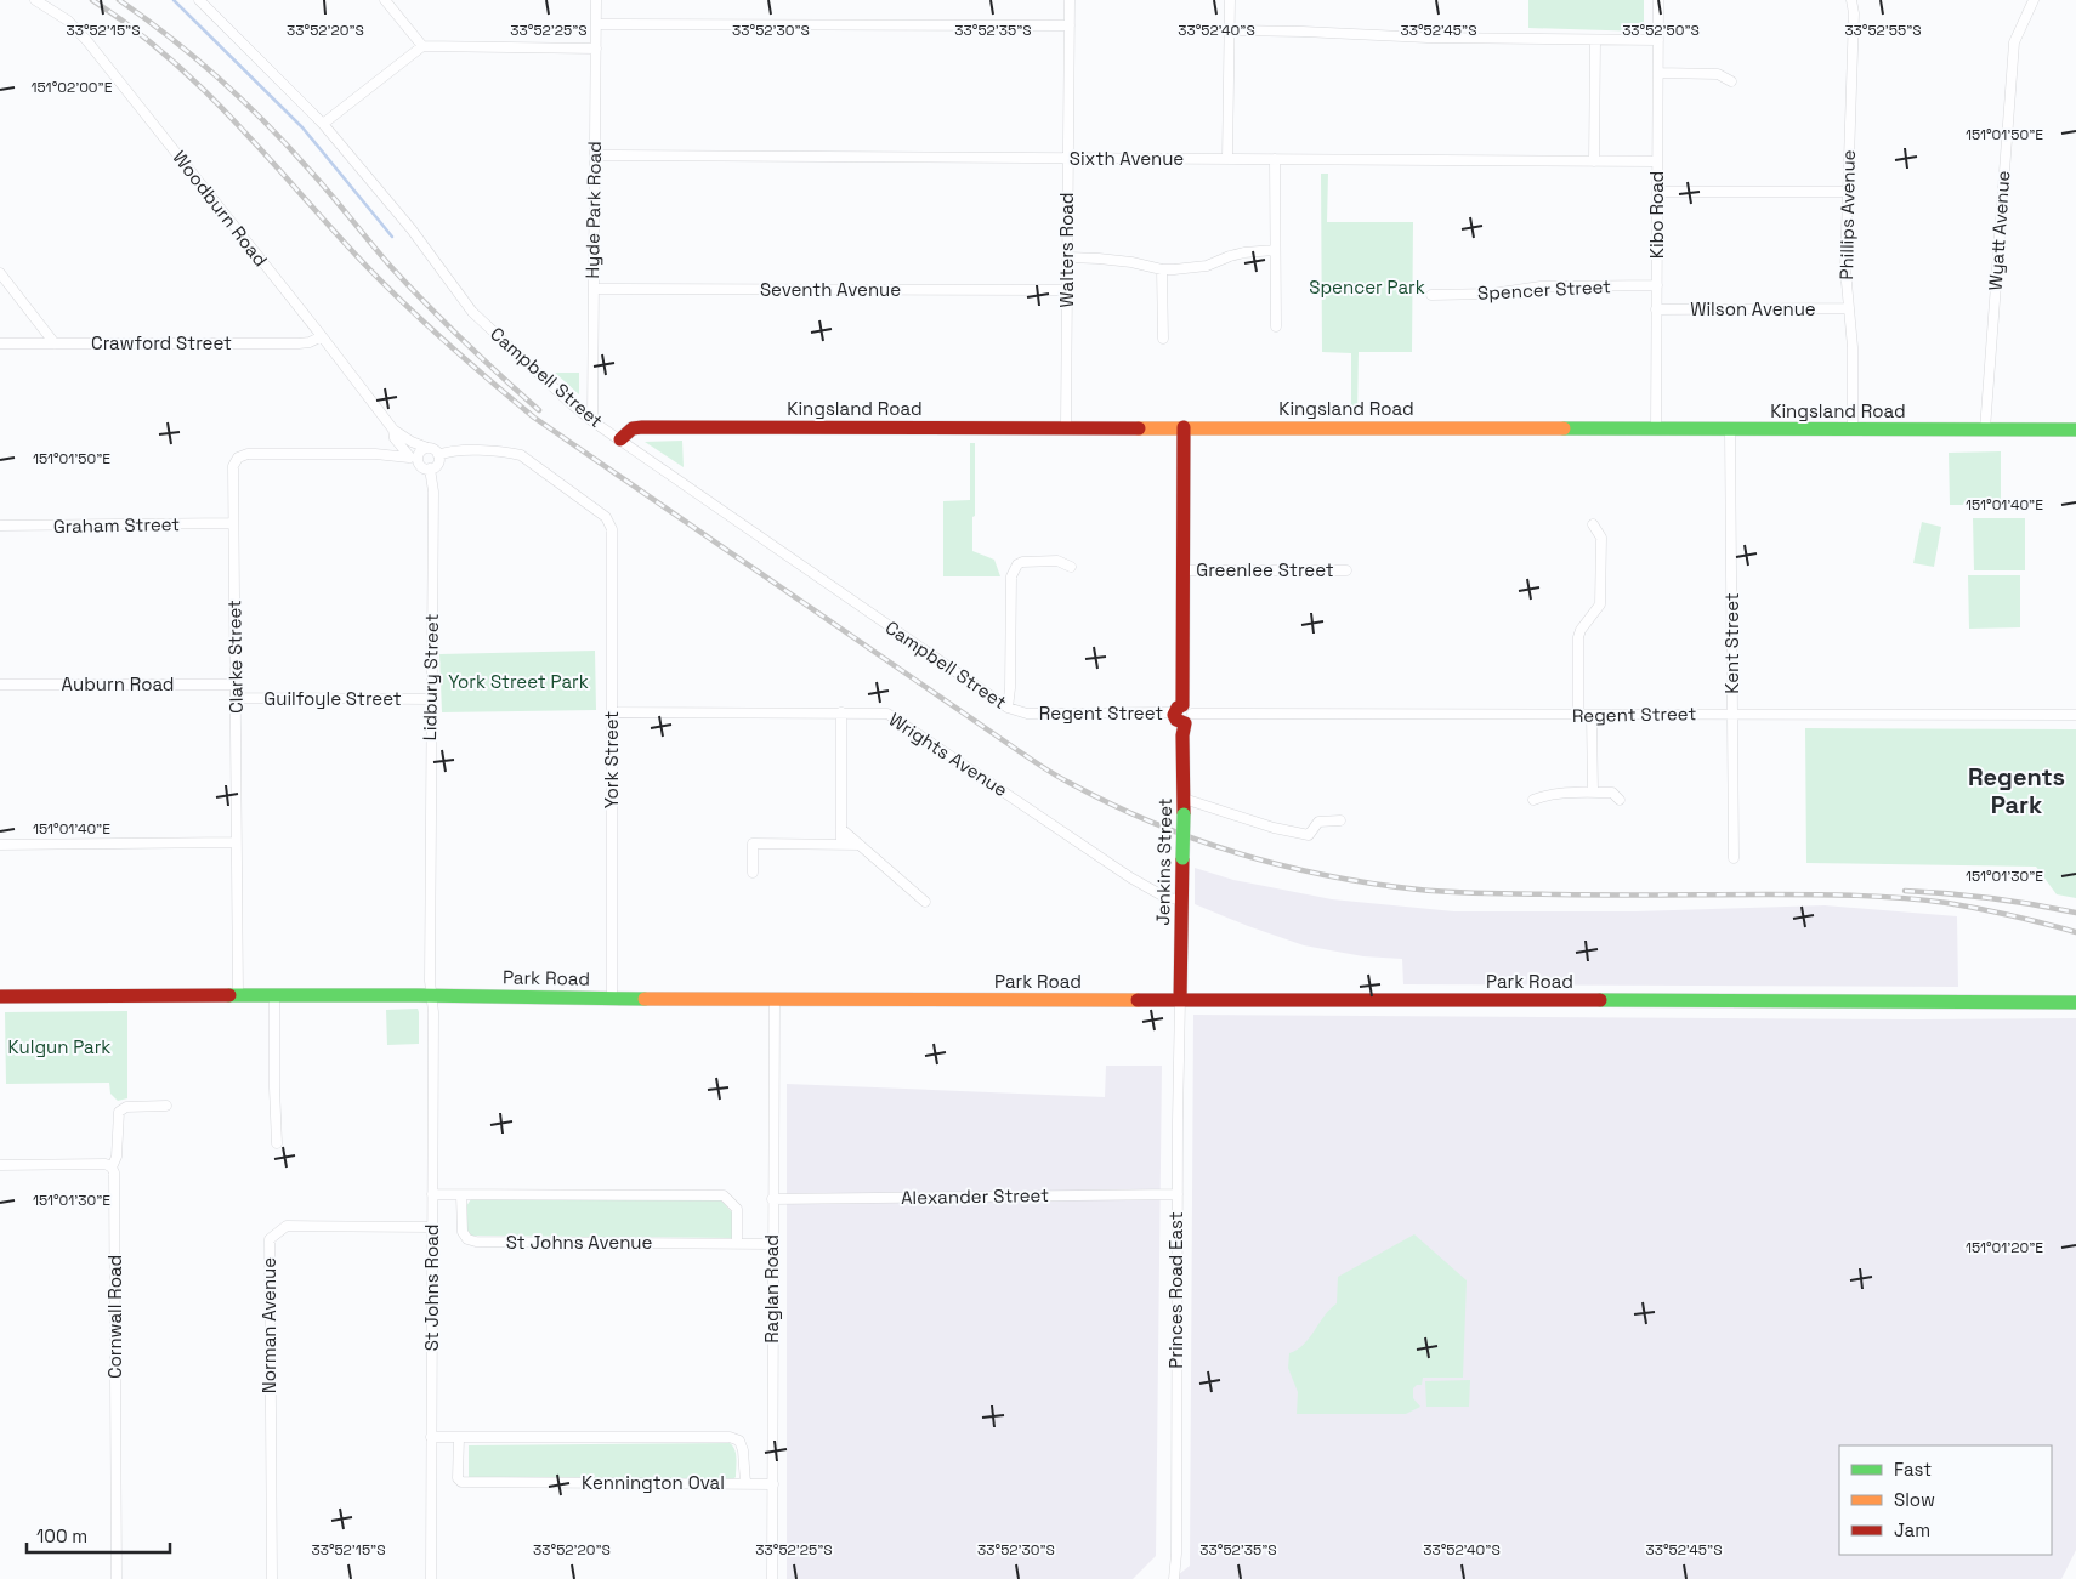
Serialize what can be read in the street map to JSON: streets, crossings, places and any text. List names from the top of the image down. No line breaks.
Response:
{"streets":{"main road":["Kingsland Road","Jenkins Street","Park Road"],"street":["Sixth Avenue","Woodburn Road","Hyde Park Road","Kibo Road","Phillips Avenue","Wyatt Avenue","Walters Road","Seventh Avenue","Spencer Street","Wilson Avenue","Crawford Street","Campbell Street","Graham Street","Greenlee Street","Kent Street","Clarke Street","Lidbury Street","Auburn Road","Guilfoyle Street","Regent Street","Wrights Avenue","York Street","Alexander Street","St Johns Avenue","St Johns Road","Raglan Road","Princes Road East","Cornwall Road","Norman Avenue","Kennington Oval"]},"crossings":[["Sixth Avenue","Hyde Park Road"],["Sixth Avenue","Kibo Road"],["Sixth Avenue","Walters Road"],["Woodburn Road","Crawford Street"],["Woodburn Road","Clarke Street"],["Woodburn Road","Lidbury Street"],["Woodburn Road","York Street"],["Hyde Park Road","Seventh Avenue"],["Hyde Park Road","Campbell Street"],["Kibo Road","Spencer Street"],["Kibo Road","Wilson Avenue"],["Kibo Road","Kingsland Road"],["Phillips Avenue","Wilson Avenue"],["Phillips Avenue","Kingsland Road"],["Wyatt Avenue","Kingsland Road"],["Walters Road","Seventh Avenue"],["Walters Road","Kingsland Road"],["Campbell Street","Kingsland Road"],["Campbell Street","Regent Street"],["Kingsland Road","Kent Street"],["Kingsland Road","Jenkins Street"],["Graham Street","Clarke Street"],["Greenlee Street","Jenkins Street"],["Kent Street","Regent Street"],["Clarke Street","Lidbury Street"],["Clarke Street","Auburn Road"],["Clarke Street","Guilfoyle Street"],["Clarke Street","York Street"],["Clarke Street","Park Road"],["Lidbury Street","Guilfoyle Street"],["Lidbury Street","York Street"],["Lidbury Street","Park Road"],["Lidbury Street","St Johns Road"],["Regent Street","Jenkins Street"],["Wrights Avenue","York Street"],["Wrights Avenue","Jenkins Street"],["York Street","Park Road"],["Jenkins Street","Park Road"],["Jenkins Street","Princes Road East"],["Park Road","St Johns Road"],["Park Road","Raglan Road"],["Park Road","Princes Road East"],["Alexander Street","Raglan Road"],["Alexander Street","Princes Road East"],["St Johns Avenue","Raglan Road"],["St Johns Road","Norman Avenue"],["St Johns Road","Kennington Oval"],["Raglan Road","Kennington Oval"]],"districts":["Regents Park"],"parks":["Spencer Park","York Street Park","Kulgun Park"],"legend":["Fast","Slow","Jam"],"scale_bar":"100 m","coordinates":["33°52'15\"S","33°52'20\"S","33°52'25\"S","33°52'30\"S","33°52'35\"S","33°52'40\"S","33°52'45\"S","33°52'50\"S","33°52'55\"S","151°02'00\"E","151°01'50\"E","151°01'40\"E","151°01'30\"E","151°01'20\"E"]}
